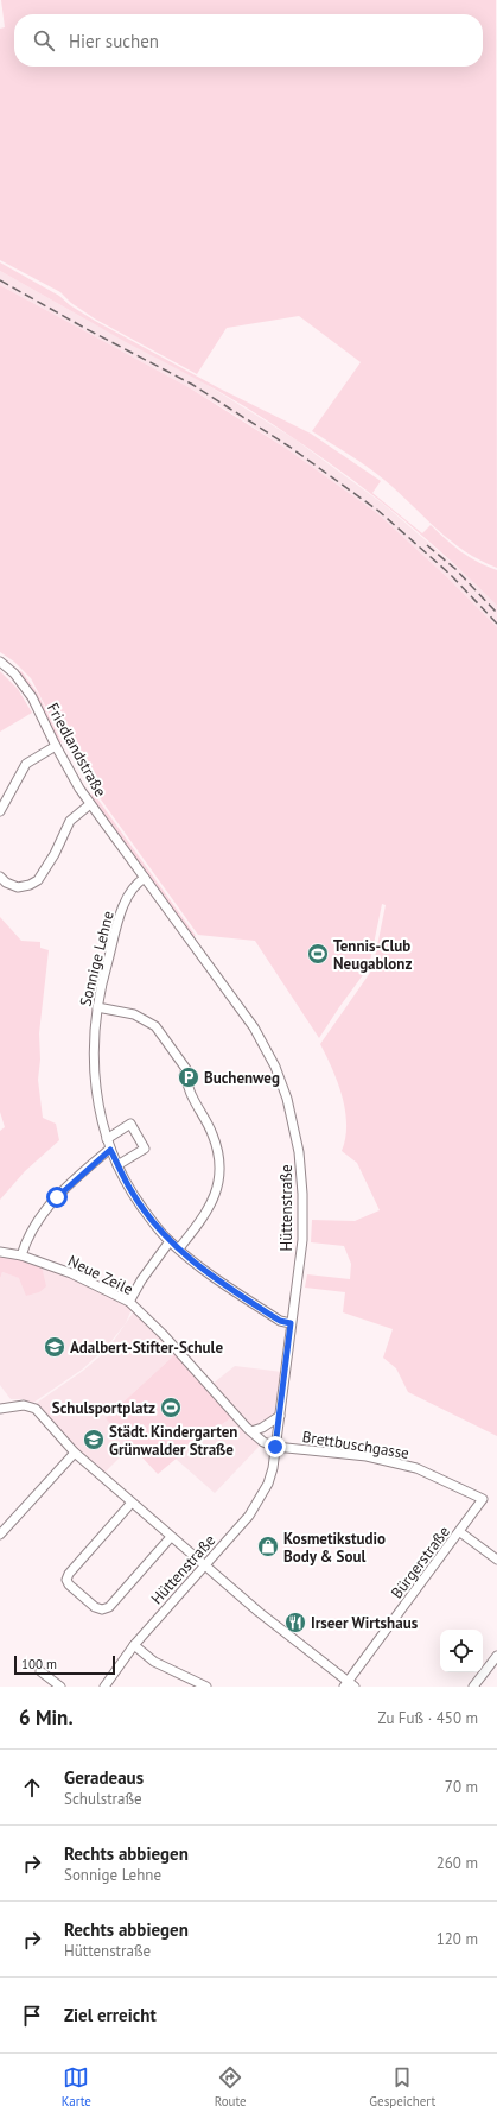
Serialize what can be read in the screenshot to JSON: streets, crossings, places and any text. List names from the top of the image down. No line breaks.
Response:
{"streets":{"street":["Friedlandstraße","Sonnige Lehne","Hüttenstraße","Neue Zeile","Brettbuschgasse","Bürgerstraße"]},"crossings":[["Friedlandstraße","Sonnige Lehne"],["Friedlandstraße","Hüttenstraße"],["Sonnige Lehne","Hüttenstraße"],["Hüttenstraße","Neue Zeile"],["Hüttenstraße","Brettbuschgasse"],["Neue Zeile","Brettbuschgasse"],["Brettbuschgasse","Bürgerstraße"]],"places":{"sports":["Tennis-Club Neugablonz","Schulsportplatz"],"parking":["Buchenweg"],"school or university":["Adalbert-Stifter-Schule","Städt. Kindergarten Grünwalder Straße"],"shop":["Kosmetikstudio Body & Soul"],"restaurant":["Irseer Wirtshaus"]},"scale_bar":"100 m","page":{"search":"Hier suchen","scale":"100 m","heading":["6 Min.","Zu Fuß · 450 m"],"list":[["Geradeaus","Schulstraße","70 m"],["Rechts abbiegen","Sonnige Lehne","260 m"],["Rechts abbiegen","Hüttenstraße","120 m"],"Ziel erreicht"],"nav":["Karte","Route","Gespeichert"]}}
